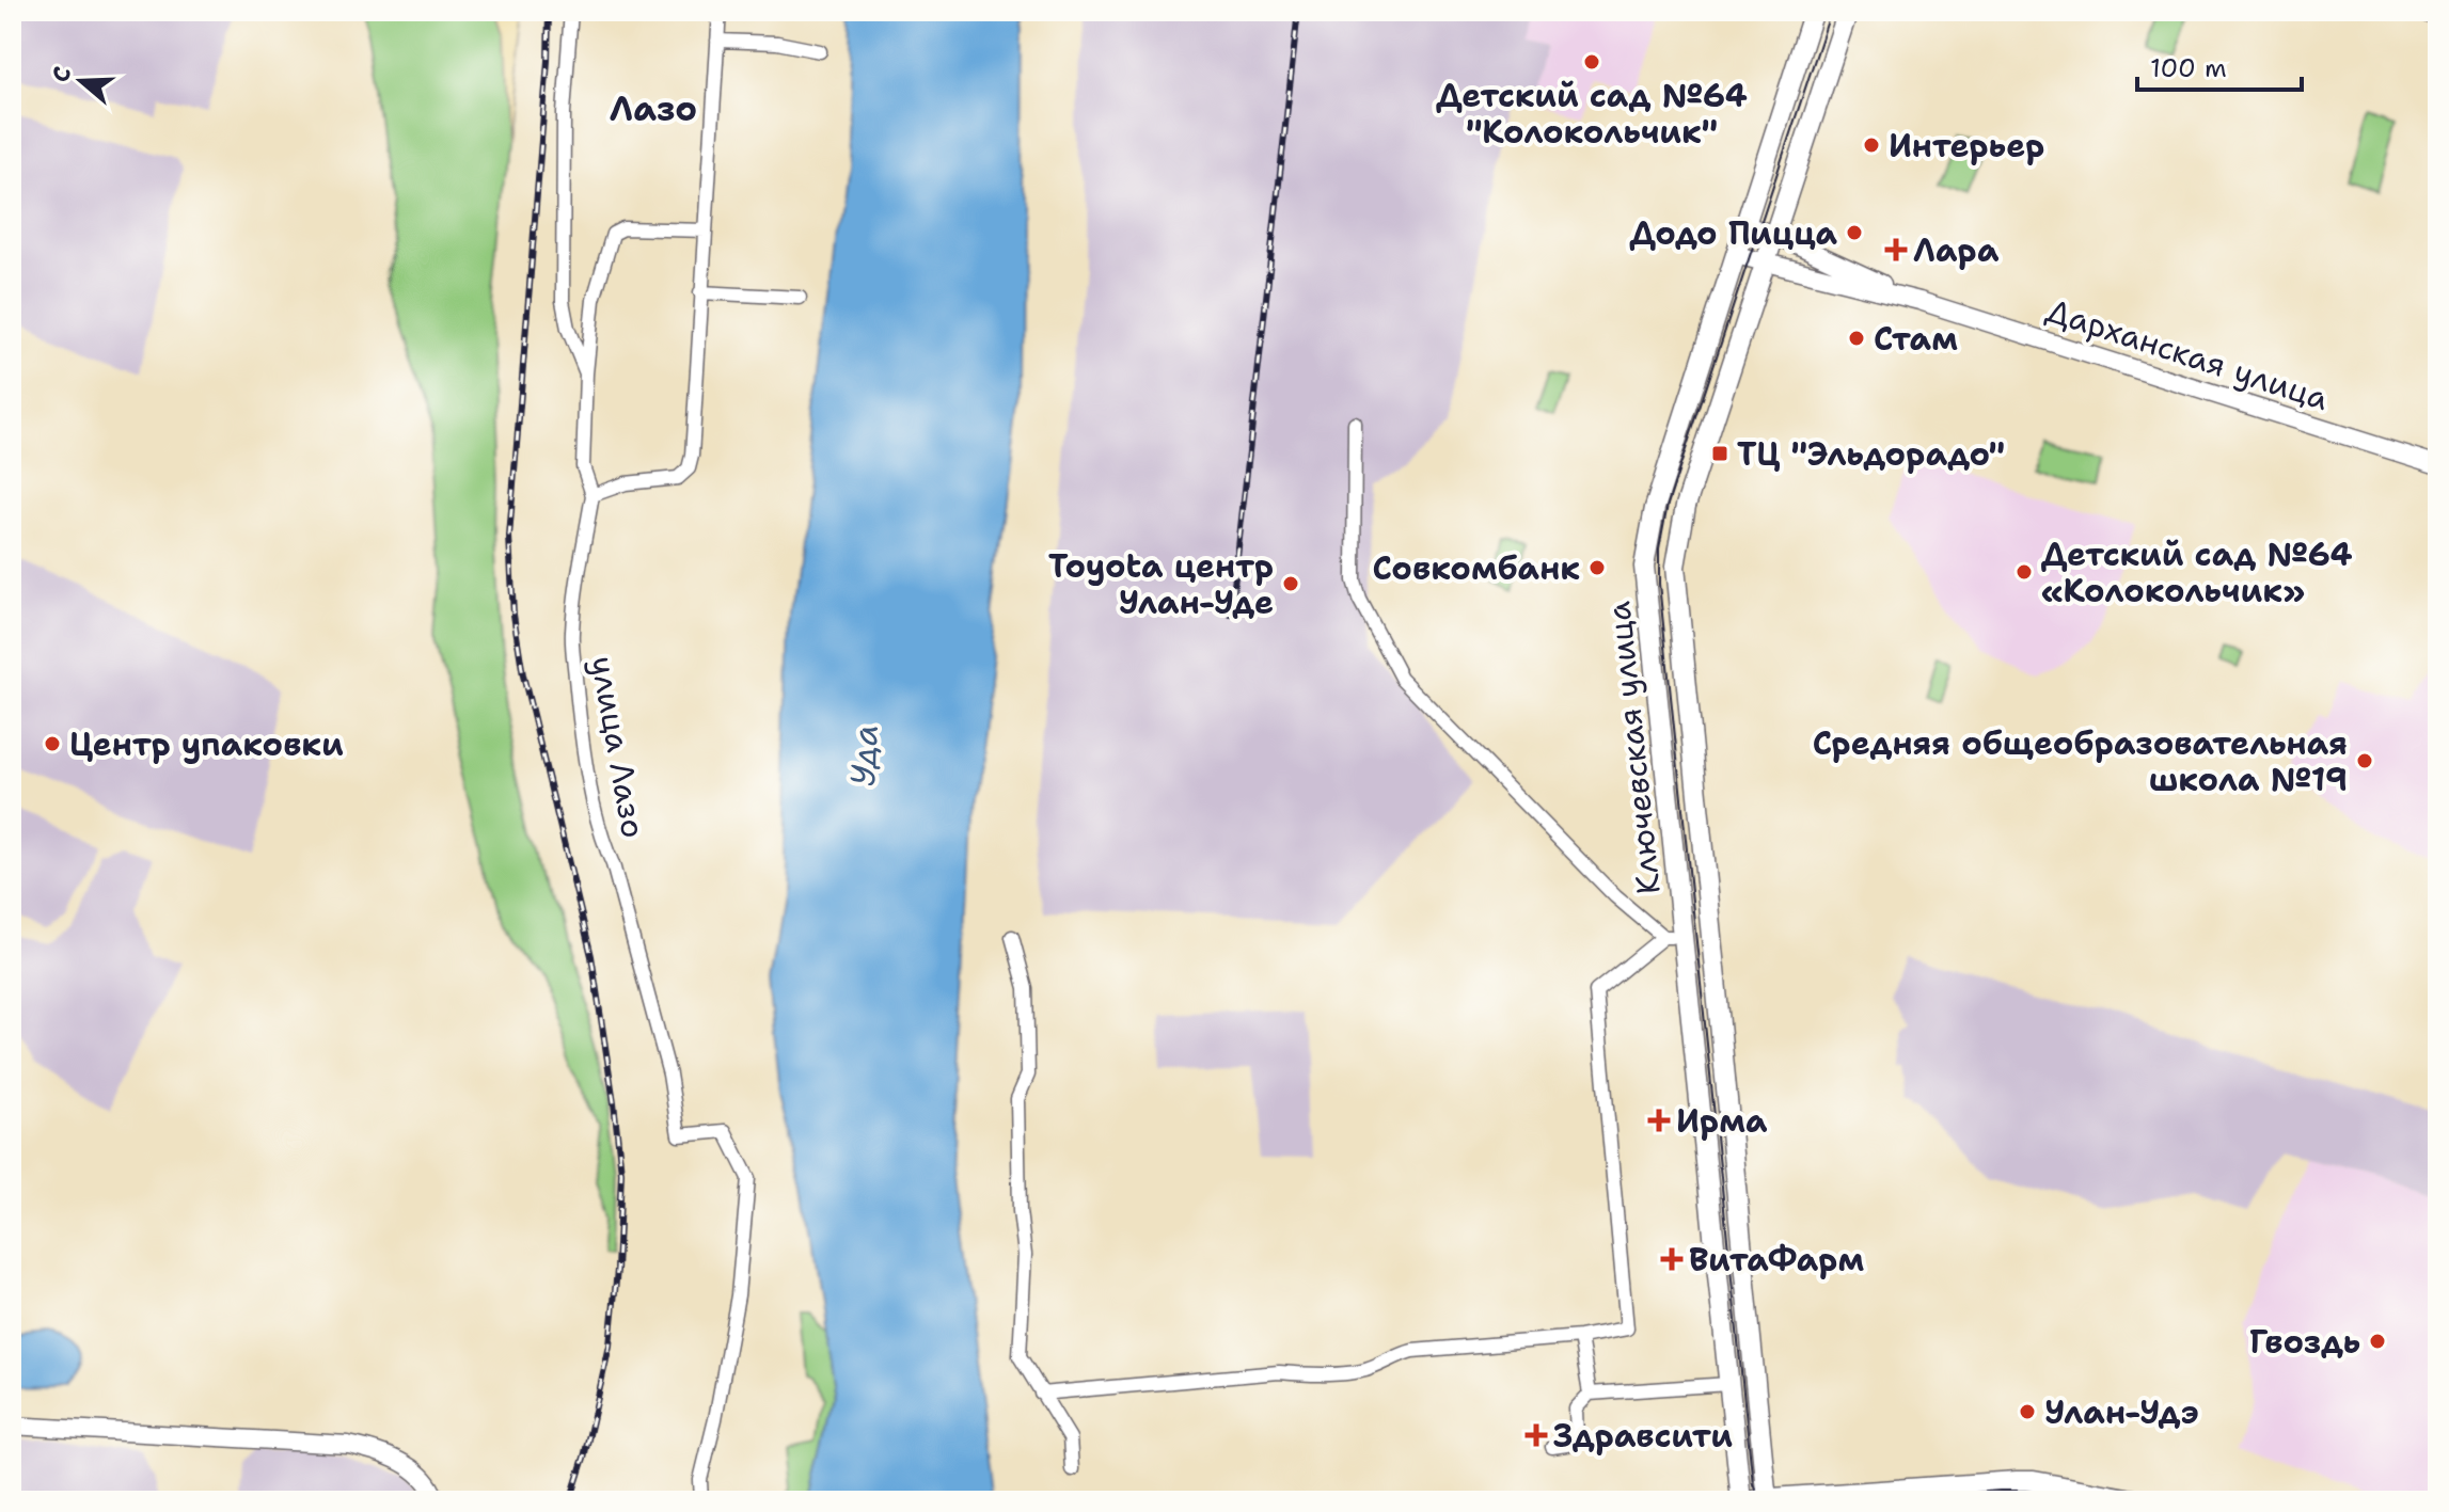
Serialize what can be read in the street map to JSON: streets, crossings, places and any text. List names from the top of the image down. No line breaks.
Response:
{"streets":{"main road":["Ключевская улица"],"street":["Дарханская улица","улица Лазо"]},"crossings":[["Дарханская улица","Ключевская улица"]],"districts":["Лазо"],"water":["Уда"],"places":{"other":["Детский сад №64 \"Колокольчик\"","Интерьер","Додо Пицца","Стам","Совкомбанк","Детский сад №64 «Колокольчик»","Toyota центр Улан-Уде","Центр упаковки","Средняя общеобразовательная школа №19","Гвоздь","Улан-Удэ"],"health":["Лара","Ирма","ВитаФарм","Здравсити"],"transit":["ТЦ \"Эльдорадо\""]},"scale_bar":"100 m","north":"left"}
